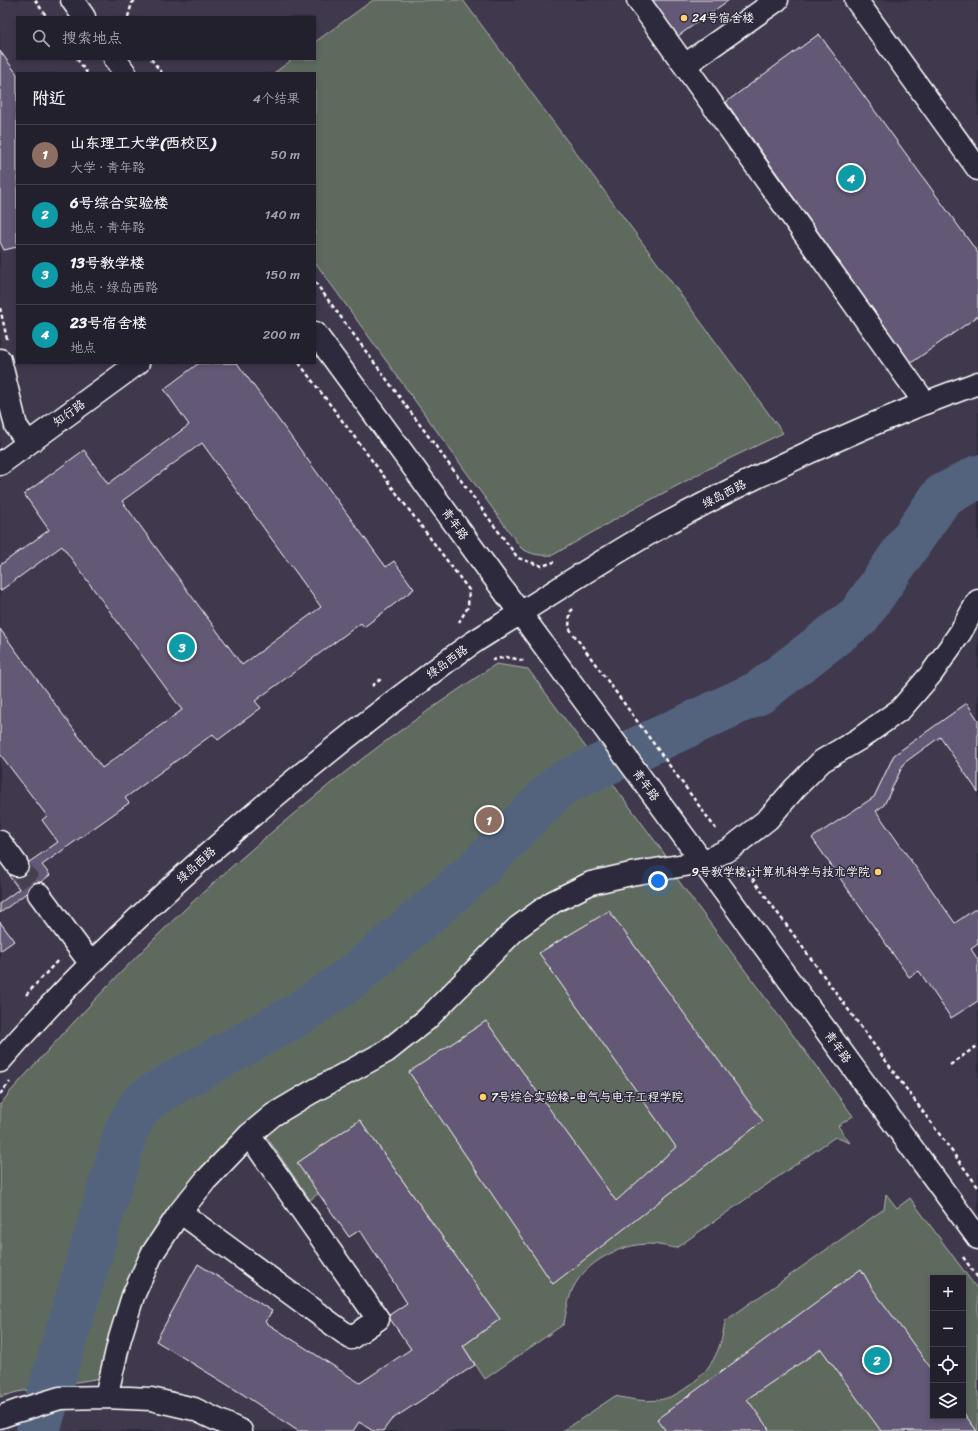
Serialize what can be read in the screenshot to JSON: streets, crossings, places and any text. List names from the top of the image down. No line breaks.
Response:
{"streets":{"street":["知行路","绿岛西路","青年路"]},"crossings":[["绿岛西路","青年路"]],"places":["24号宿舍楼","9号教学楼·计算机科学与技术学院","7号综合实验楼-电气与电子工程学院"],"page":{"search":"搜索地点","heading":["附近","4个结果"],"list":[{"mark":"1","name":"山东理工大学(西校区)","note":"大学 · 青年路","value":"50 m"},{"mark":"2","name":"6号综合实验楼","note":"地点 · 青年路","value":"140 m"},{"mark":"3","name":"13号教学楼","note":"地点 · 绿岛西路","value":"150 m"},{"mark":"4","name":"23号宿舍楼","note":"地点","value":"200 m"}],"pins":["4","3","1","2"],"map_buttons":["+","−"]}}
